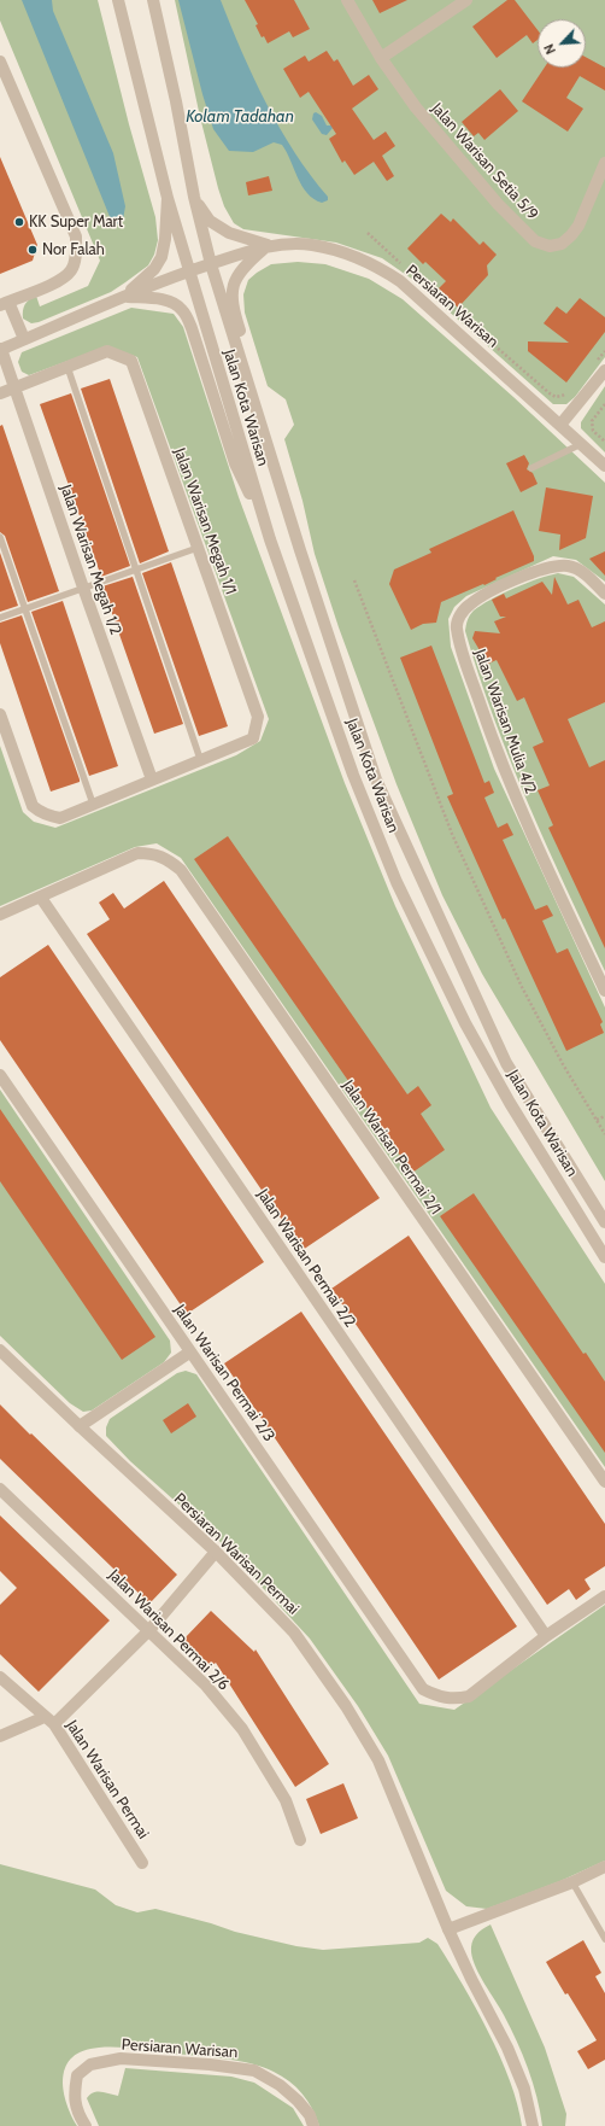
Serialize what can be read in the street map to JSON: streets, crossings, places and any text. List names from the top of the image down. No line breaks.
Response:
{"streets":{"street":["Jalan Warisan Setia 5/9","Persiaran Warisan","Jalan Kota Warisan","Jalan Warisan Megah 1/1","Jalan Warisan Megah 1/2","Jalan Warisan Mulia 4/2","Jalan Warisan Permai 2/1","Jalan Warisan Permai 2/2","Jalan Warisan Permai 2/3","Persiaran Warisan Permai","Jalan Warisan Permai 2/6","Jalan Warisan Permai"]},"crossings":[["Persiaran Warisan","Jalan Kota Warisan"],["Jalan Warisan Permai 2/1","Jalan Warisan Permai 2/2"],["Jalan Warisan Permai 2/2","Jalan Warisan Permai 2/3"]],"water":["Kolam Tadahan"],"places":["KK Super Mart","Nor Falah"],"north":"bottom left"}
